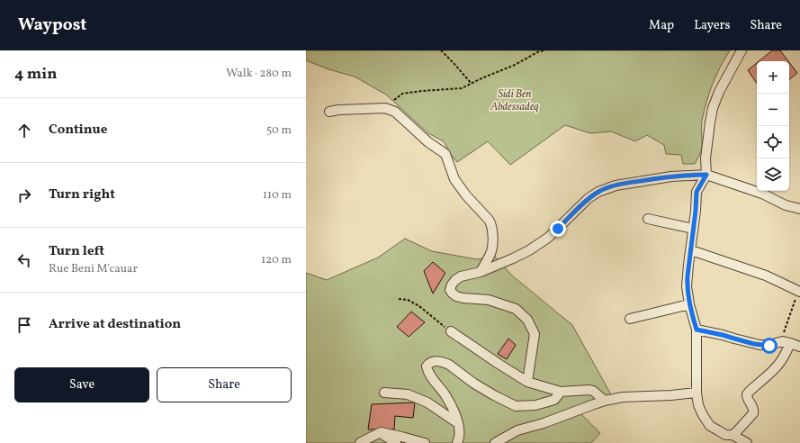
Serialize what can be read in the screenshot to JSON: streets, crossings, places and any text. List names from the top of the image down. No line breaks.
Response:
{"parks":["Sidi Ben Abdessadeq"],"page":{"header":"Waypost","nav":["Map","Layers","Share"],"heading":["4 min","Walk · 280 m"],"map_buttons":["+","−"],"list":[["Continue","50 m"],["Turn right","110 m"],["Turn left","Rue Beni M'cauar","120 m"],"Arrive at destination"],"buttons":["Save","Share"]}}
